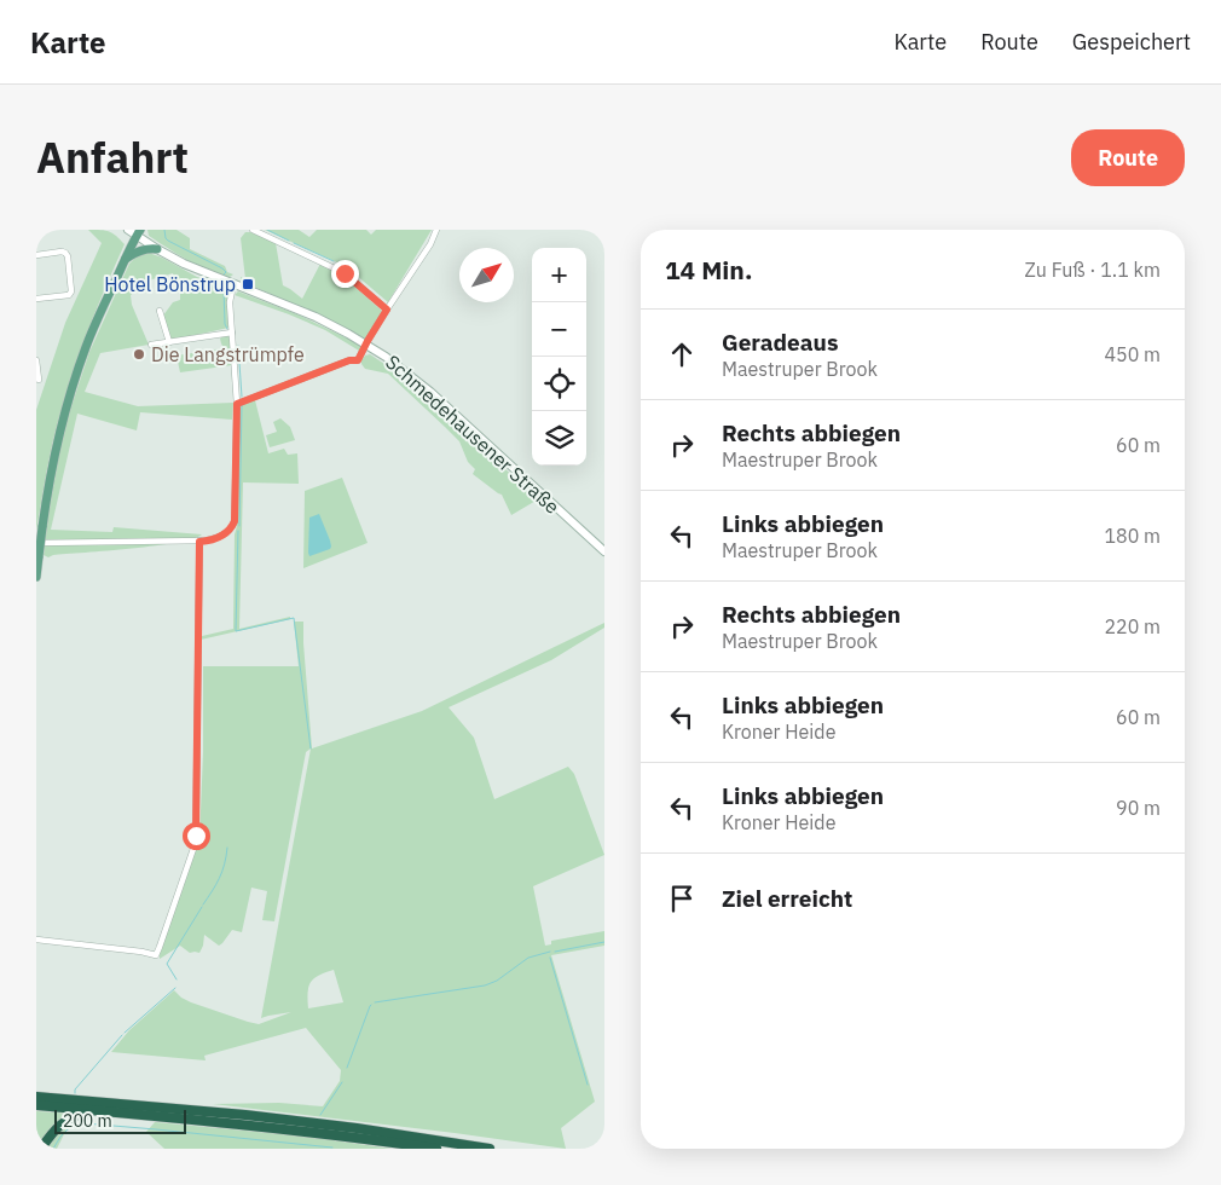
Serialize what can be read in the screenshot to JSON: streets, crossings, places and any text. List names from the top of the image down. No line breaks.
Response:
{"streets":{"main road":["Schmedehausener Straße"]},"places":{"transit":["Hotel Bönstrup"],"other":["Die Langstrümpfe"]},"scale_bar":"200 m","north":"top right","page":{"header":"Karte","nav":["Karte","Route","Gespeichert"],"title":"Anfahrt","buttons":"Route","heading":["14 Min.","Zu Fuß · 1.1 km"],"map_buttons":["+","−"],"list":[["Geradeaus","Maestruper Brook","450 m"],["Rechts abbiegen","Maestruper Brook","60 m"],["Links abbiegen","Maestruper Brook","180 m"],["Rechts abbiegen","Maestruper Brook","220 m"],["Links abbiegen","Kroner Heide","60 m"],["Links abbiegen","Kroner Heide","90 m"],"Ziel erreicht"],"scale":"200 m"}}
